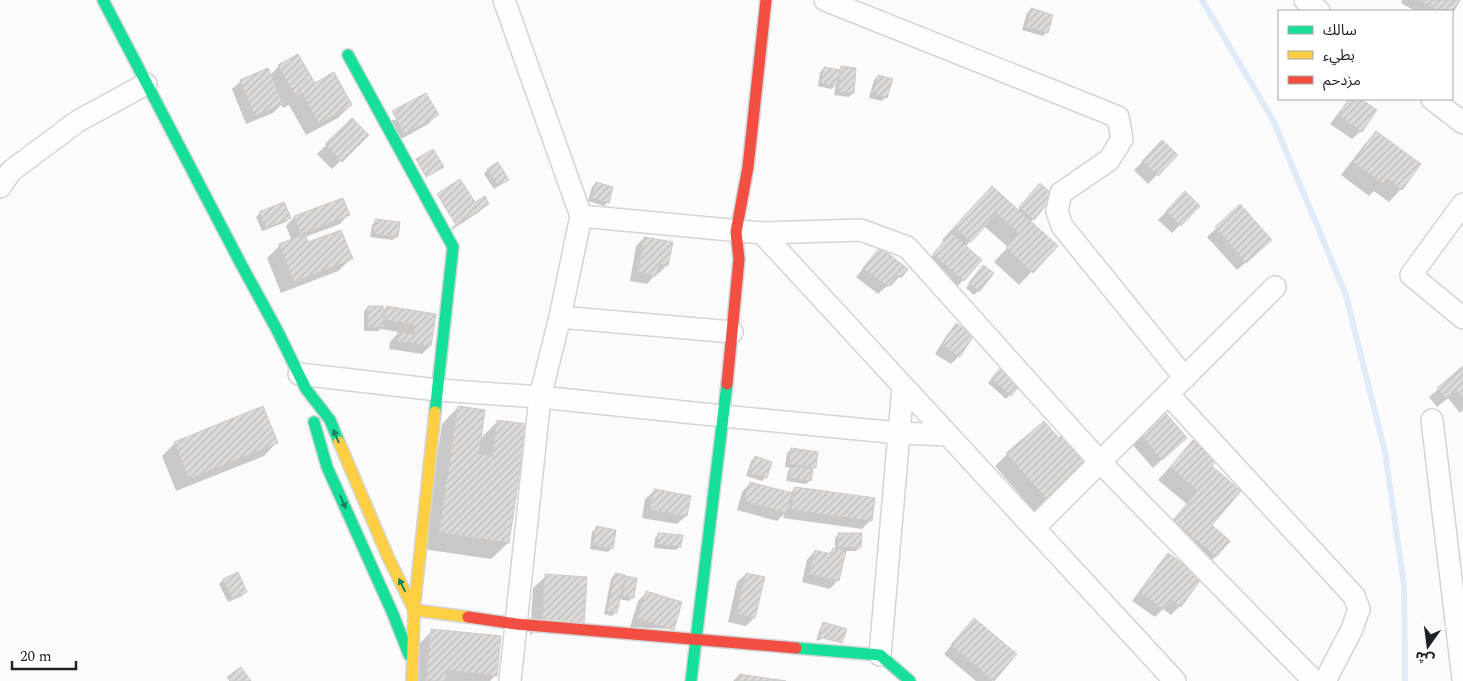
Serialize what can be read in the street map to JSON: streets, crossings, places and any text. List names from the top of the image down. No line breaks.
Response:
{"legend":["سالك","بطيء","مزدحم"],"scale_bar":"20 m","north":"bottom"}
